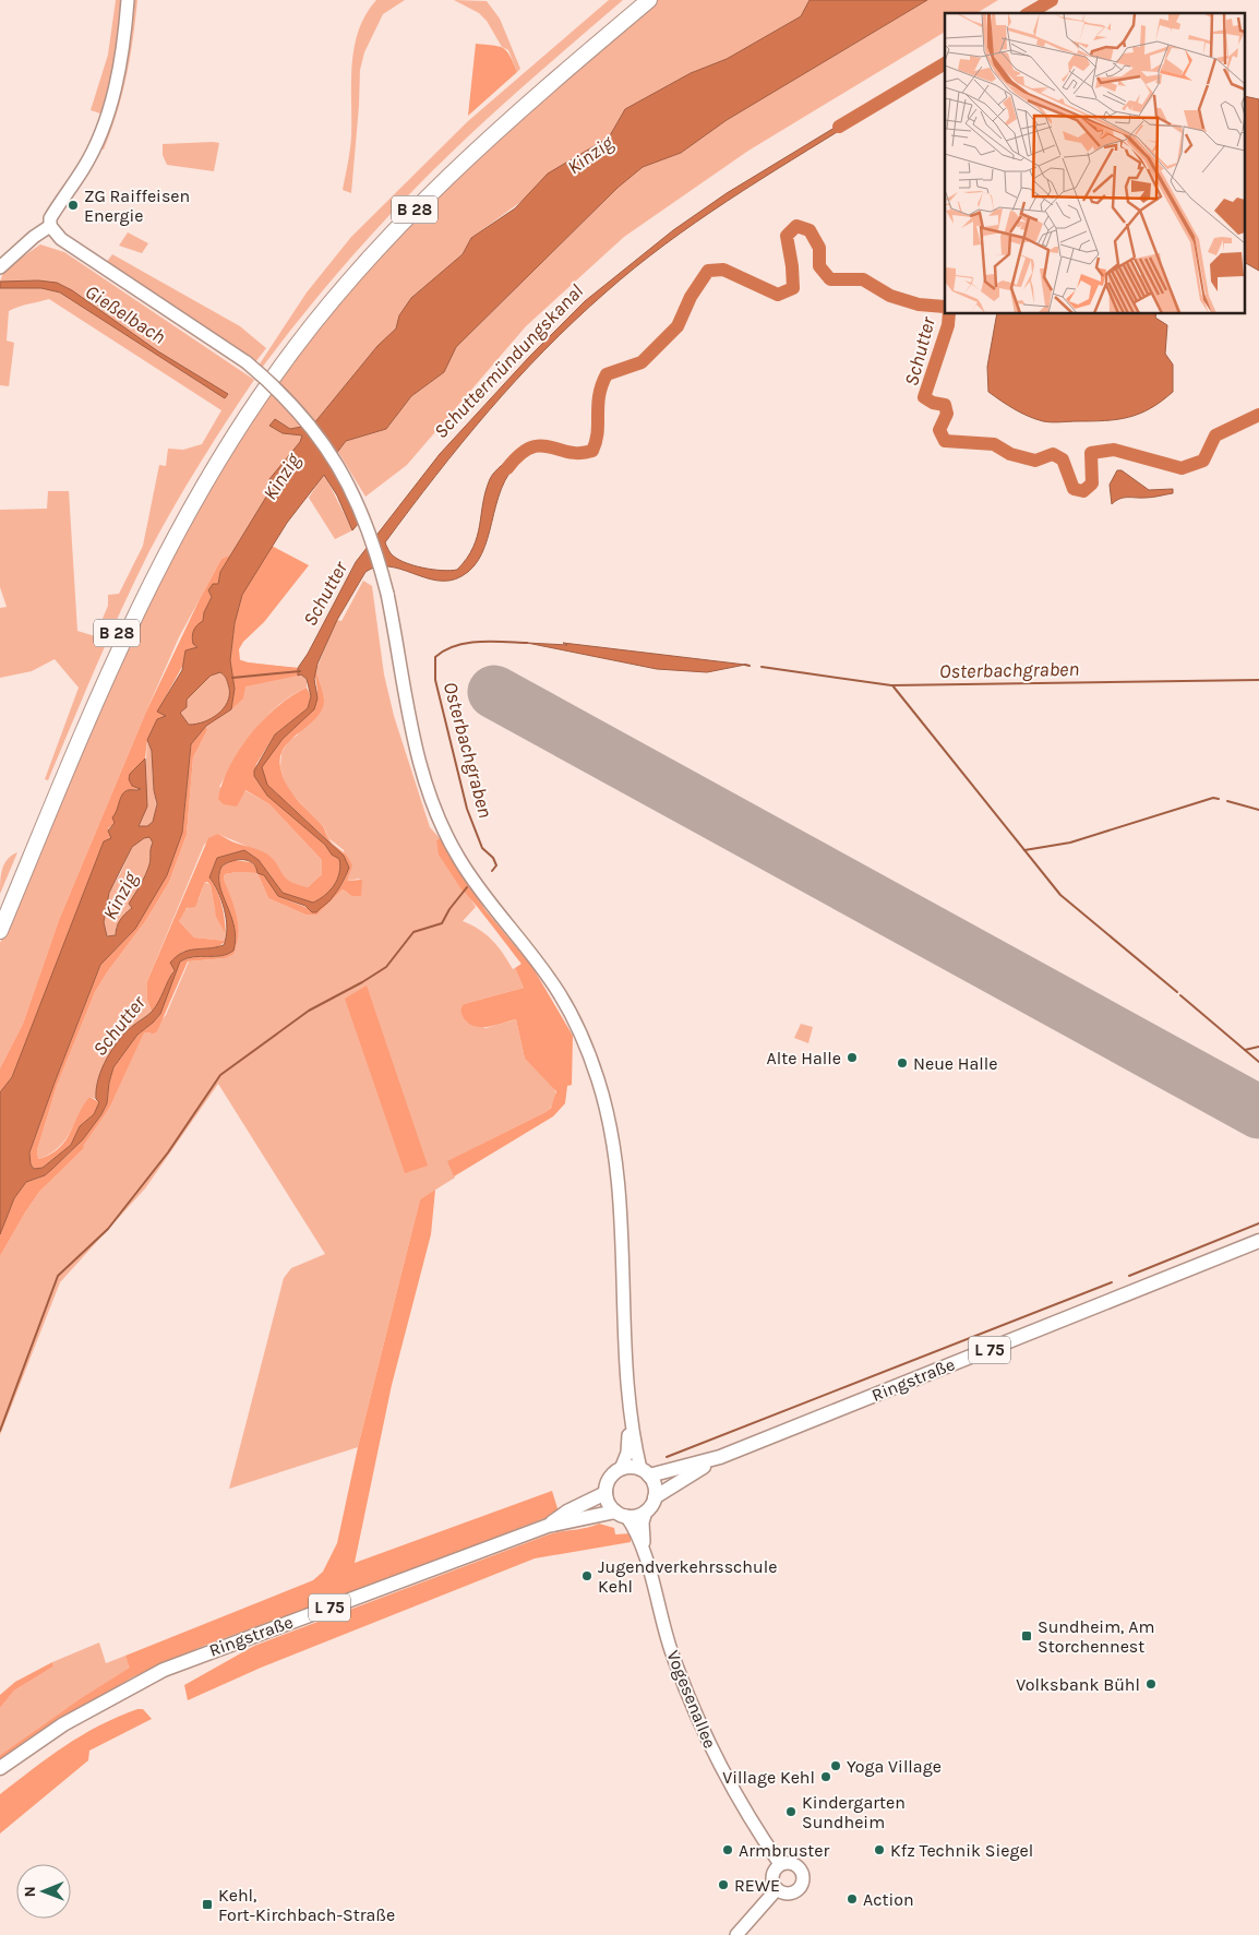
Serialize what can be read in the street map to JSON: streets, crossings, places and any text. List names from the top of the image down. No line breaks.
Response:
{"streets":{"highway":["B 28"],"main road":["L 75","Ringstraße"],"street":["Vogesenallee"]},"crossings":[["Ringstraße","Vogesenallee"]],"water":["Kinzig","Gießelbach","Schutter","Schuttermündungskanal","Osterbachgraben"],"places":{"other":["ZG Raiffeisen Energie","Alte Halle","Neue Halle","Jugendverkehrsschule Kehl","Volksbank Bühl","Yoga Village","Village Kehl","Kindergarten Sundheim","Armbruster","Kfz Technik Siegel","REWE","Action"],"transit":["Sundheim, Am Storchennest","Kehl, Fort-Kirchbach-Straße"]},"north":"left"}
